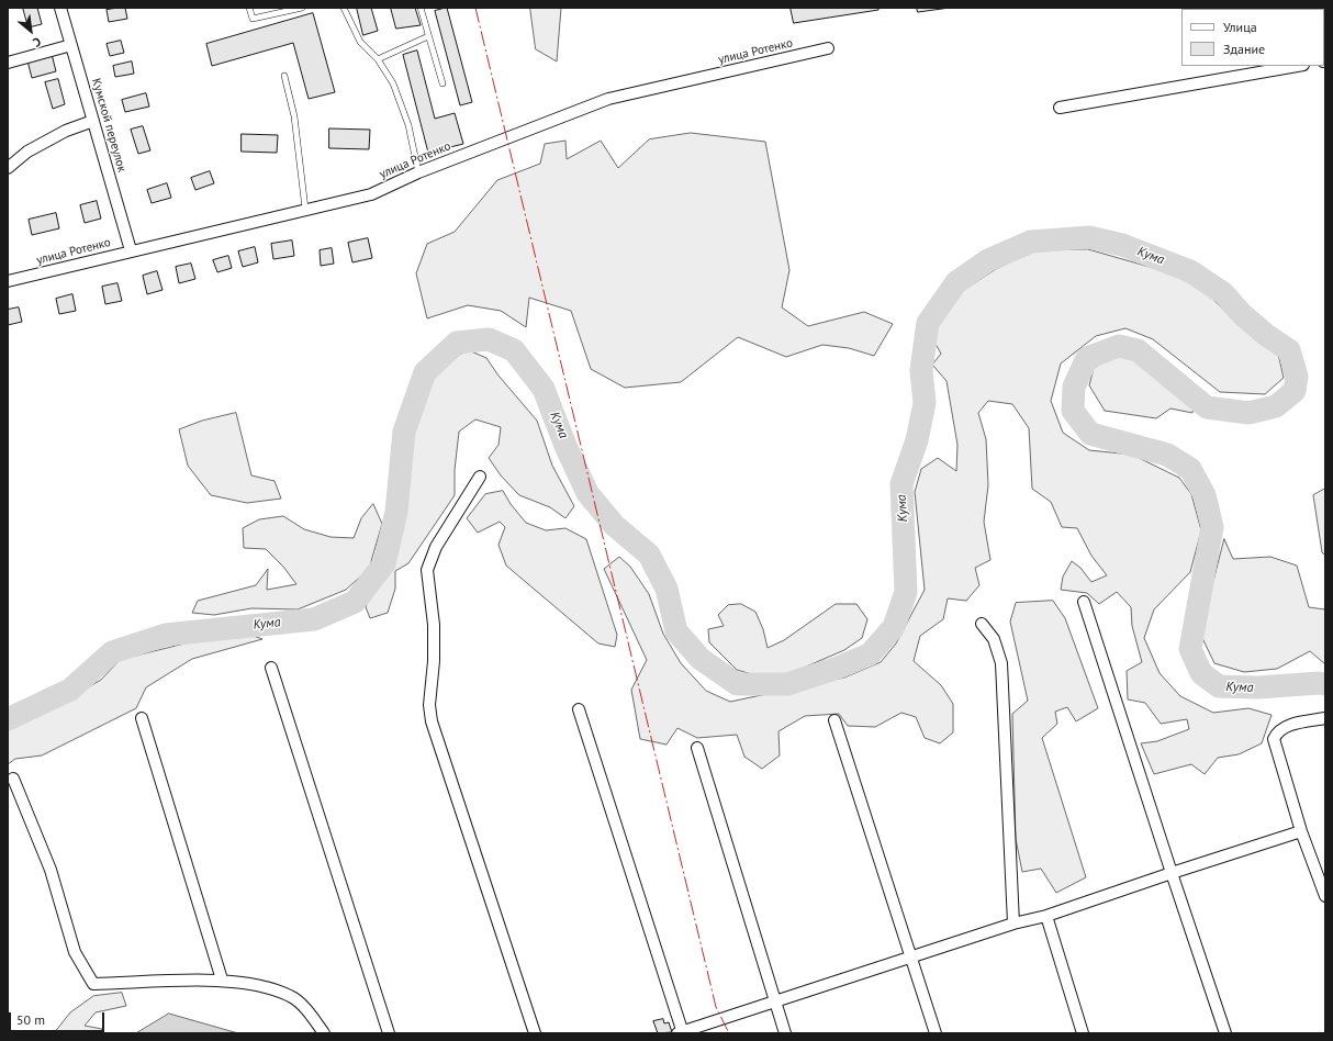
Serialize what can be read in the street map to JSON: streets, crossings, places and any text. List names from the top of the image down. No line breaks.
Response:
{"streets":{"street":["улица Ротенко","Кумской переулок"]},"crossings":[["улица Ротенко","Кумской переулок"]],"water":["Кума"],"legend":["Улица","Здание"],"scale_bar":"50 m","north":"bottom right"}
